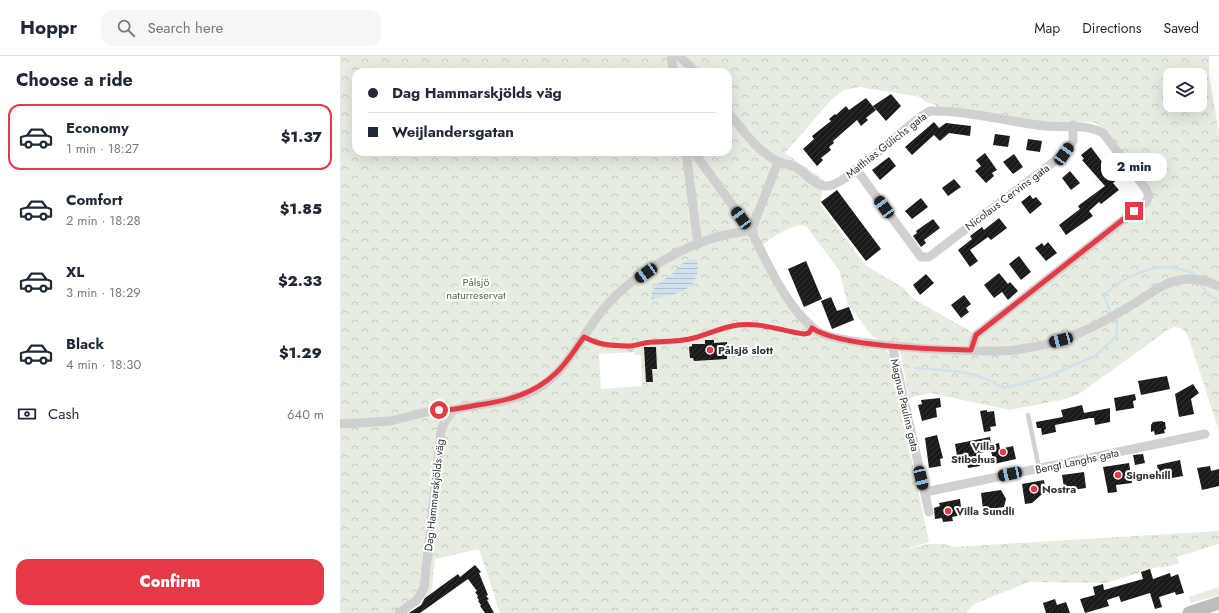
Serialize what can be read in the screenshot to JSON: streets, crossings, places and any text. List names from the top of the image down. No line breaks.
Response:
{"streets":{"street":["Matthias Gülichs gata","Nicolaus Cervins gata","Magnus Paulins gata","Bengt Langhs gata","Dag Hammarskjölds väg"]},"crossings":[["Matthias Gülichs gata","Nicolaus Cervins gata"],["Magnus Paulins gata","Bengt Langhs gata"]],"parks":["Pålsjö naturreservat"],"places":["Pålsjö slott","Villa Stibehus","Signehill","Nostra","Villa Sundli"],"page":{"header":"Hoppr","search":"Search here","nav":["Map","Directions","Saved"],"heading":"Choose a ride","banner":["Dag Hammarskjölds väg","Weijlandersgatan"],"list":[{"name":"Economy","note":"1 min · 18:27","value":"$1.37"},{"name":"Comfort","note":"2 min · 18:28","value":"$1.85"},{"name":"XL","note":"3 min · 18:29","value":"$2.33"},{"name":"Black","note":"4 min · 18:30","value":"$1.29"}],"bubble":"2 min","pay":["Cash","640 m"],"buttons":"Confirm"}}
